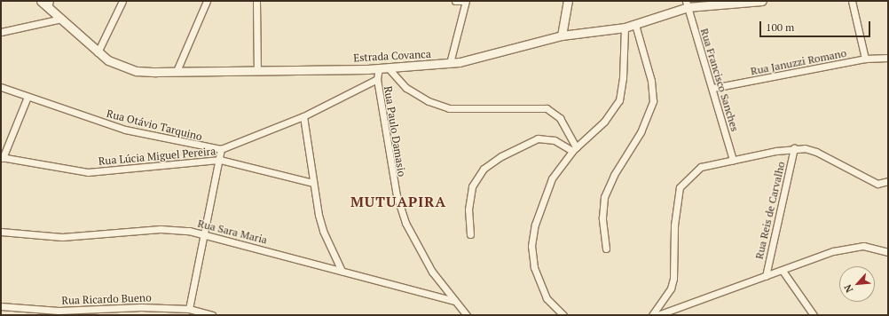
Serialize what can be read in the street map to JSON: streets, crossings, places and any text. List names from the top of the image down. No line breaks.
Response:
{"streets":{"street":["Estrada Covanca","Rua Januzzi Romano","Rua Francisco Sanches","Rua Otávio Tarquino","Rua Paulo Damasio","Rua Lúcia Miguel Pereira","Rua Reis de Carvalho","Rua Sara Maria","Rua Ricardo Bueno"]},"crossings":[["Estrada Covanca","Rua Francisco Sanches"],["Estrada Covanca","Rua Paulo Damasio"],["Rua Januzzi Romano","Rua Francisco Sanches"],["Rua Paulo Damasio","Rua Sara Maria"]],"districts":["MUTUAPIRA"],"scale_bar":"100 m","north":"bottom left"}
